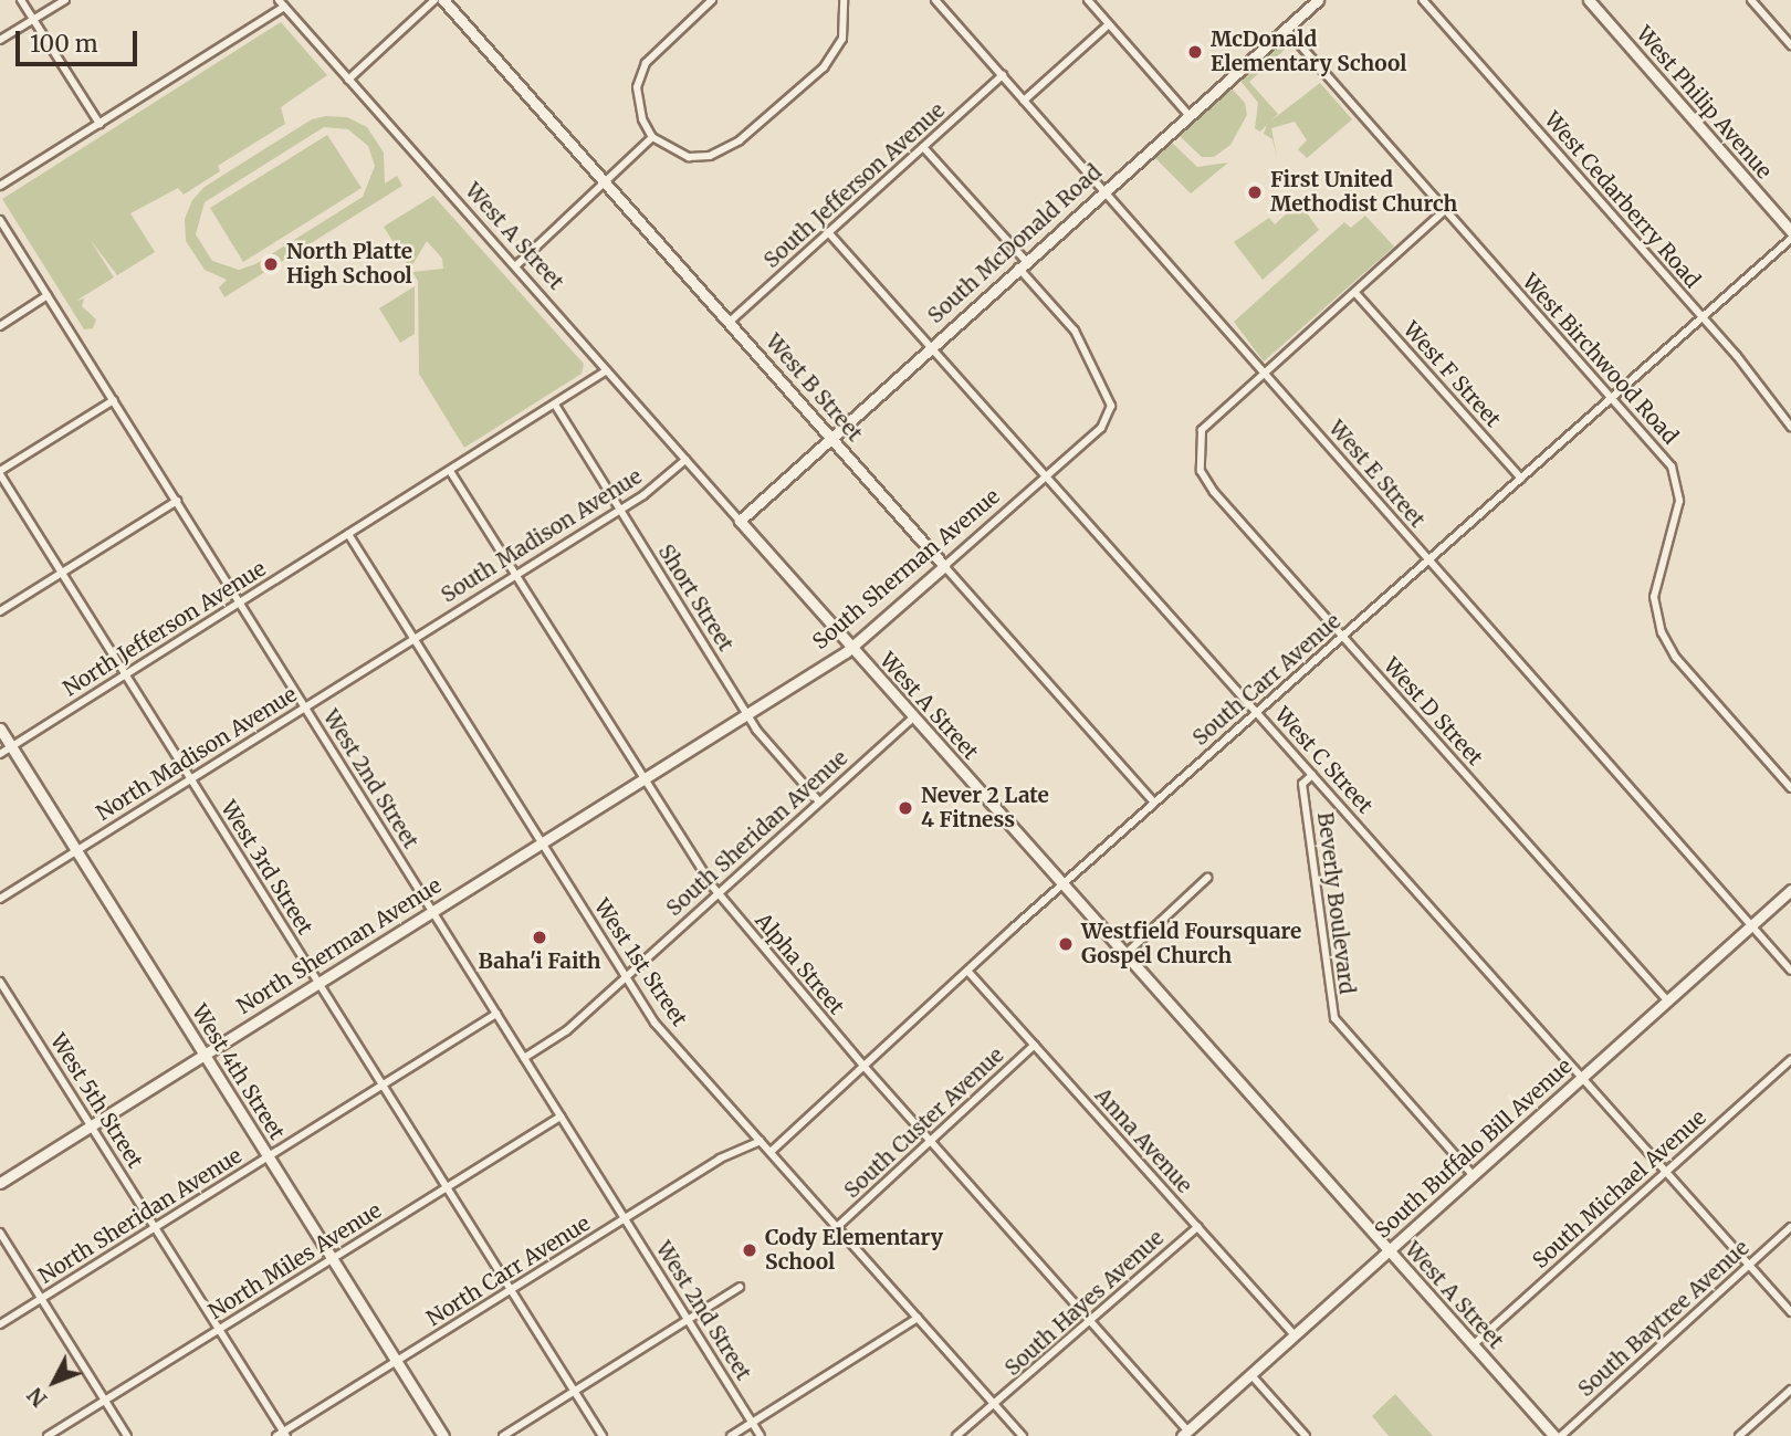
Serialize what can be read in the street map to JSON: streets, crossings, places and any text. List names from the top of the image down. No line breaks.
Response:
{"streets":{"street":["West Philip Avenue","South Jefferson Avenue","West Cedarberry Road","West A Street","South McDonald Road","West Birchwood Road","West F Street","West B Street","West E Street","South Madison Avenue","South Sherman Avenue","Short Street","North Jefferson Avenue","South Carr Avenue","West D Street","North Madison Avenue","West C Street","West 2nd Street","South Sheridan Avenue","West 3rd Street","Beverly Boulevard","North Sherman Avenue","West 1st Street","Alpha Street","West 4th Street","West 5th Street","South Custer Avenue","Anna Avenue","South Buffalo Bill Avenue","South Michael Avenue","North Sheridan Avenue","North Miles Avenue","North Carr Avenue","South Hayes Avenue","South Baytree Avenue"]},"crossings":[["South Jefferson Avenue","West B Street"],["South Jefferson Avenue","West E Street"],["South Jefferson Avenue","West C Street"],["West Cedarberry Road","South Carr Avenue"],["West A Street","South McDonald Road"],["West A Street","South Madison Avenue"],["West A Street","South Sherman Avenue"],["West A Street","South Carr Avenue"],["West A Street","South Sheridan Avenue"],["West A Street","South Buffalo Bill Avenue"],["West A Street","South Michael Avenue"],["South McDonald Road","West Birchwood Road"],["South McDonald Road","West B Street"],["South McDonald Road","West E Street"],["South McDonald Road","South Sherman Avenue"],["South McDonald Road","West C Street"],["West Birchwood Road","South Carr Avenue"],["West F Street","South Carr Avenue"],["West B Street","South Sherman Avenue"],["West B Street","South Carr Avenue"],["West E Street","South Carr Avenue"],["West E Street","West D Street"],["West E Street","South Buffalo Bill Avenue"],["South Madison Avenue","Short Street"],["South Madison Avenue","North Madison Avenue"],["South Madison Avenue","West 1st Street"],["South Madison Avenue","Alpha Street"],["South Sherman Avenue","Short Street"],["South Sherman Avenue","West C Street"],["South Sherman Avenue","North Sherman Avenue"],["South Sherman Avenue","West 1st Street"],["South Sherman Avenue","Alpha Street"],["Short Street","South Sheridan Avenue"],["North Jefferson Avenue","West 2nd Street"],["North Jefferson Avenue","West 3rd Street"],["North Jefferson Avenue","West 1st Street"],["North Jefferson Avenue","West 4th Street"],["South Carr Avenue","West D Street"],["South Carr Avenue","West C Street"],["South Carr Avenue","West 1st Street"],["South Carr Avenue","Alpha Street"],["South Carr Avenue","Anna Avenue"],["West D Street","South Buffalo Bill Avenue"],["North Madison Avenue","West 2nd Street"],["North Madison Avenue","West 3rd Street"],["North Madison Avenue","West 1st Street"],["North Madison Avenue","West 4th Street"],["West C Street","Beverly Boulevard"],["West C Street","South Buffalo Bill Avenue"],["West C Street","South Michael Avenue"],["West C Street","South Baytree Avenue"],["West 2nd Street","North Sherman Avenue"],["West 2nd Street","North Sheridan Avenue"],["West 2nd Street","North Miles Avenue"],["West 2nd Street","North Carr Avenue"],["South Sheridan Avenue","West 1st Street"],["South Sheridan Avenue","Alpha Street"],["West 3rd Street","North Sherman Avenue"],["West 3rd Street","North Sheridan Avenue"],["West 3rd Street","North Miles Avenue"],["West 3rd Street","North Carr Avenue"],["Beverly Boulevard","South Buffalo Bill Avenue"],["North Sherman Avenue","West 1st Street"],["North Sherman Avenue","West 4th Street"],["North Sherman Avenue","West 5th Street"],["West 1st Street","South Custer Avenue"],["West 1st Street","North Carr Avenue"],["West 1st Street","South Hayes Avenue"],["Alpha Street","South Custer Avenue"],["Alpha Street","South Buffalo Bill Avenue"],["Alpha Street","South Hayes Avenue"],["West 4th Street","North Sheridan Avenue"],["West 4th Street","North Miles Avenue"],["West 4th Street","North Carr Avenue"],["West 5th Street","North Sheridan Avenue"],["West 5th Street","North Miles Avenue"],["West 5th Street","North Carr Avenue"],["South Custer Avenue","Anna Avenue"],["Anna Avenue","South Buffalo Bill Avenue"],["Anna Avenue","South Hayes Avenue"]],"places":["McDonald Elementary School","First United Methodist Church","North Platte High School","Never 2 Late 4 Fitness","Baha'i Faith","Westfield Foursquare Gospel Church","Cody Elementary School"],"scale_bar":"100 m","north":"bottom left"}
